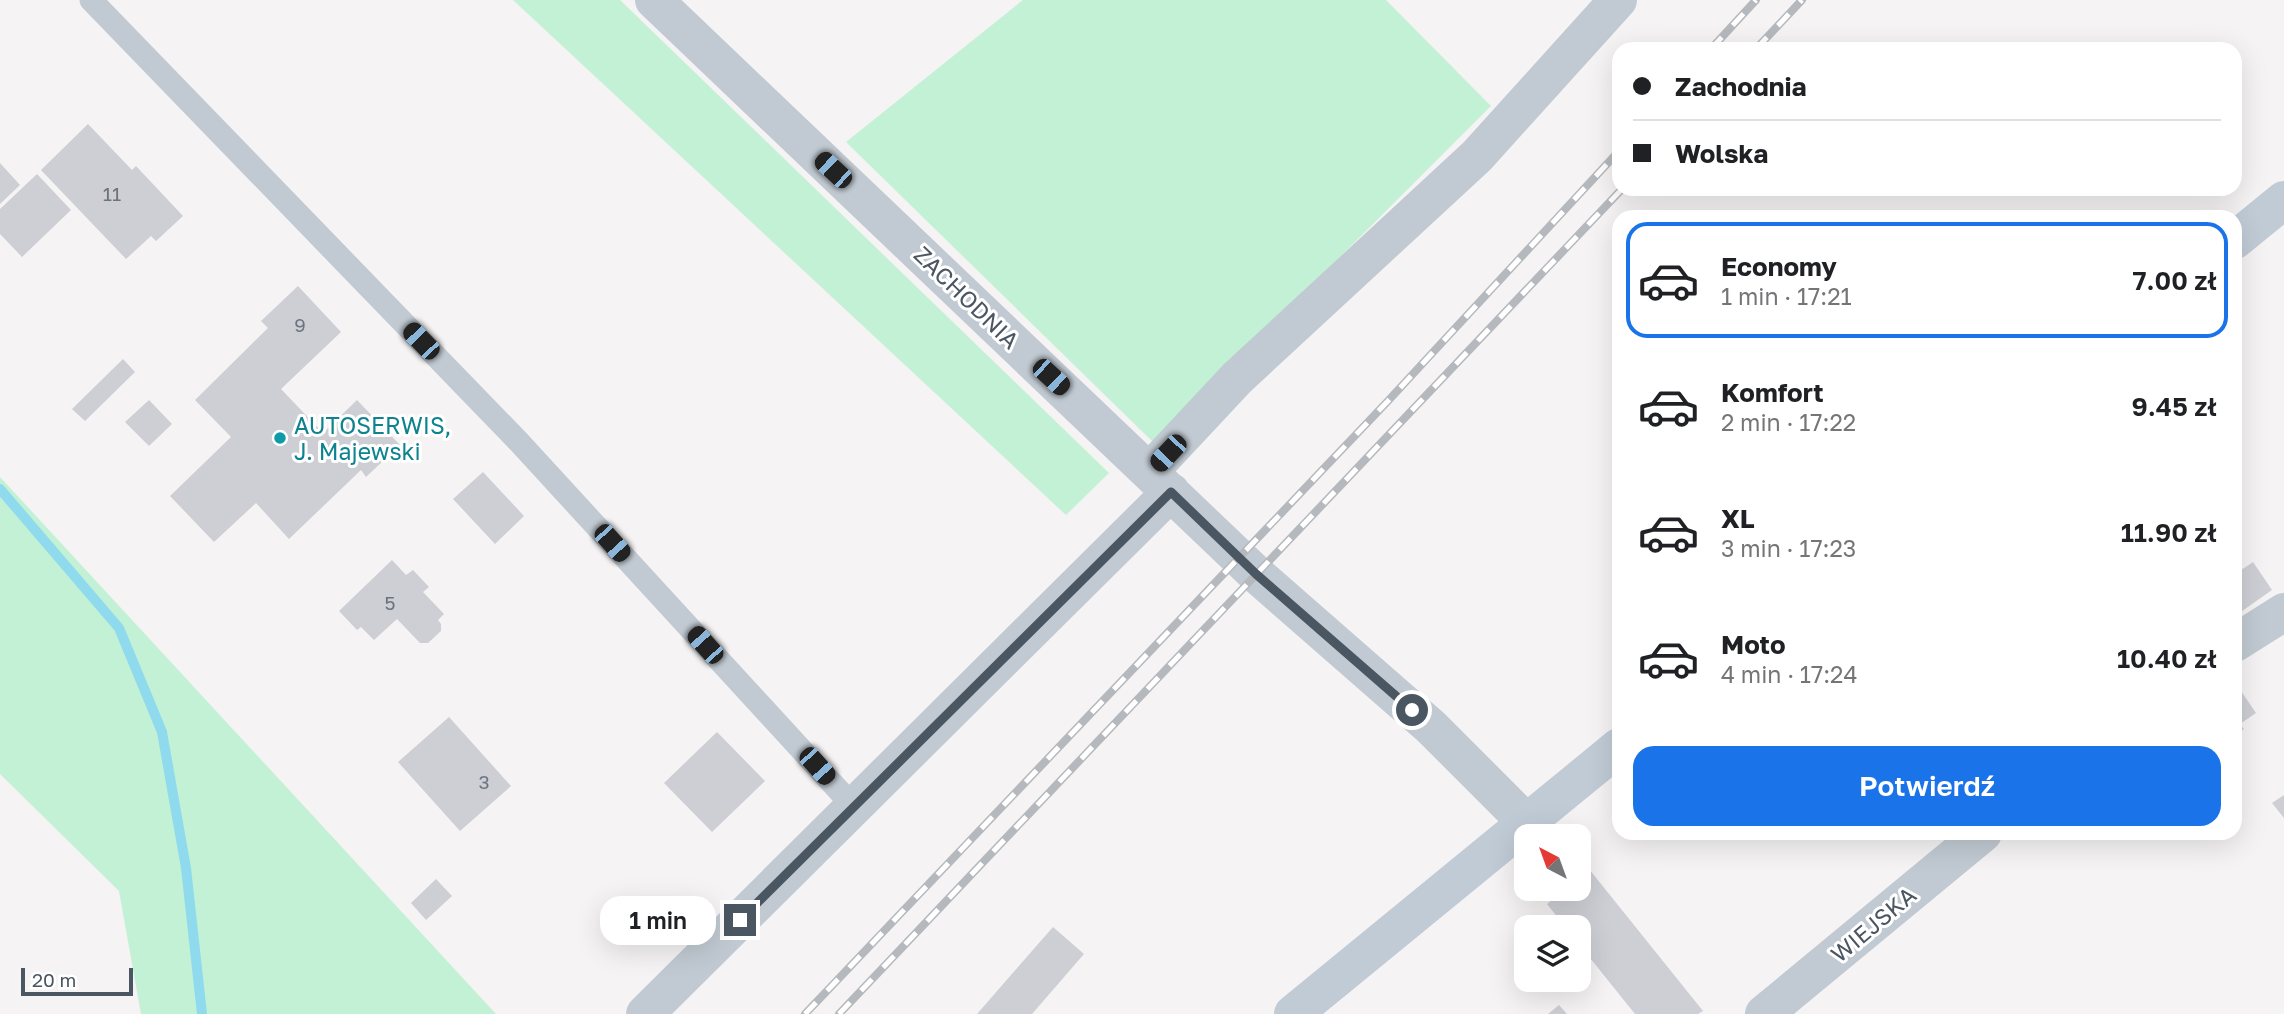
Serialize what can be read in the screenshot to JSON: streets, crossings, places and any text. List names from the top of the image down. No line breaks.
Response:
{"streets":{"street":["ZACHODNIA","WIEJSKA"]},"places":["AUTOSERWIS, J. Majewski"],"house_numbers":["11","9","5","3"],"scale_bar":"20 m","north":"top left","page":{"banner":["Zachodnia","Wolska"],"list":[{"name":"Economy","note":"1 min · 17:21","value":"7.00 zł"},{"name":"Komfort","note":"2 min · 17:22","value":"9.45 zł"},{"name":"XL","note":"3 min · 17:23","value":"11.90 zł"},{"name":"Moto","note":"4 min · 17:24","value":"10.40 zł"}],"buttons":"Potwierdź","bubble":"1 min","scale":"20 m"}}
